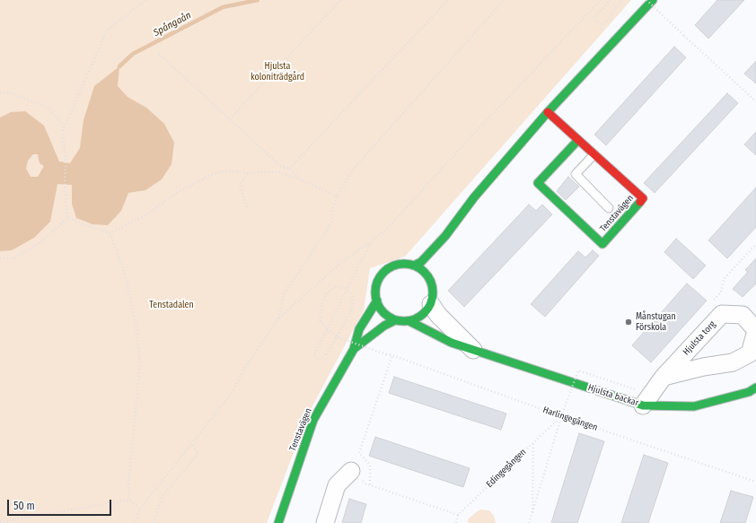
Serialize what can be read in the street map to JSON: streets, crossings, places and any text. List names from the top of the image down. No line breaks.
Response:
{"streets":{"street":["Tenstavägen","Hjulsta torg","Hjulsta backar"],"path":["Harlingegången","Edingegången"]},"crossings":[["Tenstavägen","Hjulsta backar"],["Hjulsta torg","Hjulsta backar"],["Harlingegången","Edingegången"]],"water":["Spångaån"],"parks":["Hjulsta koloniträdgård","Tenstadalen"],"places":["Månstugan Förskola"],"scale_bar":"50 m"}
